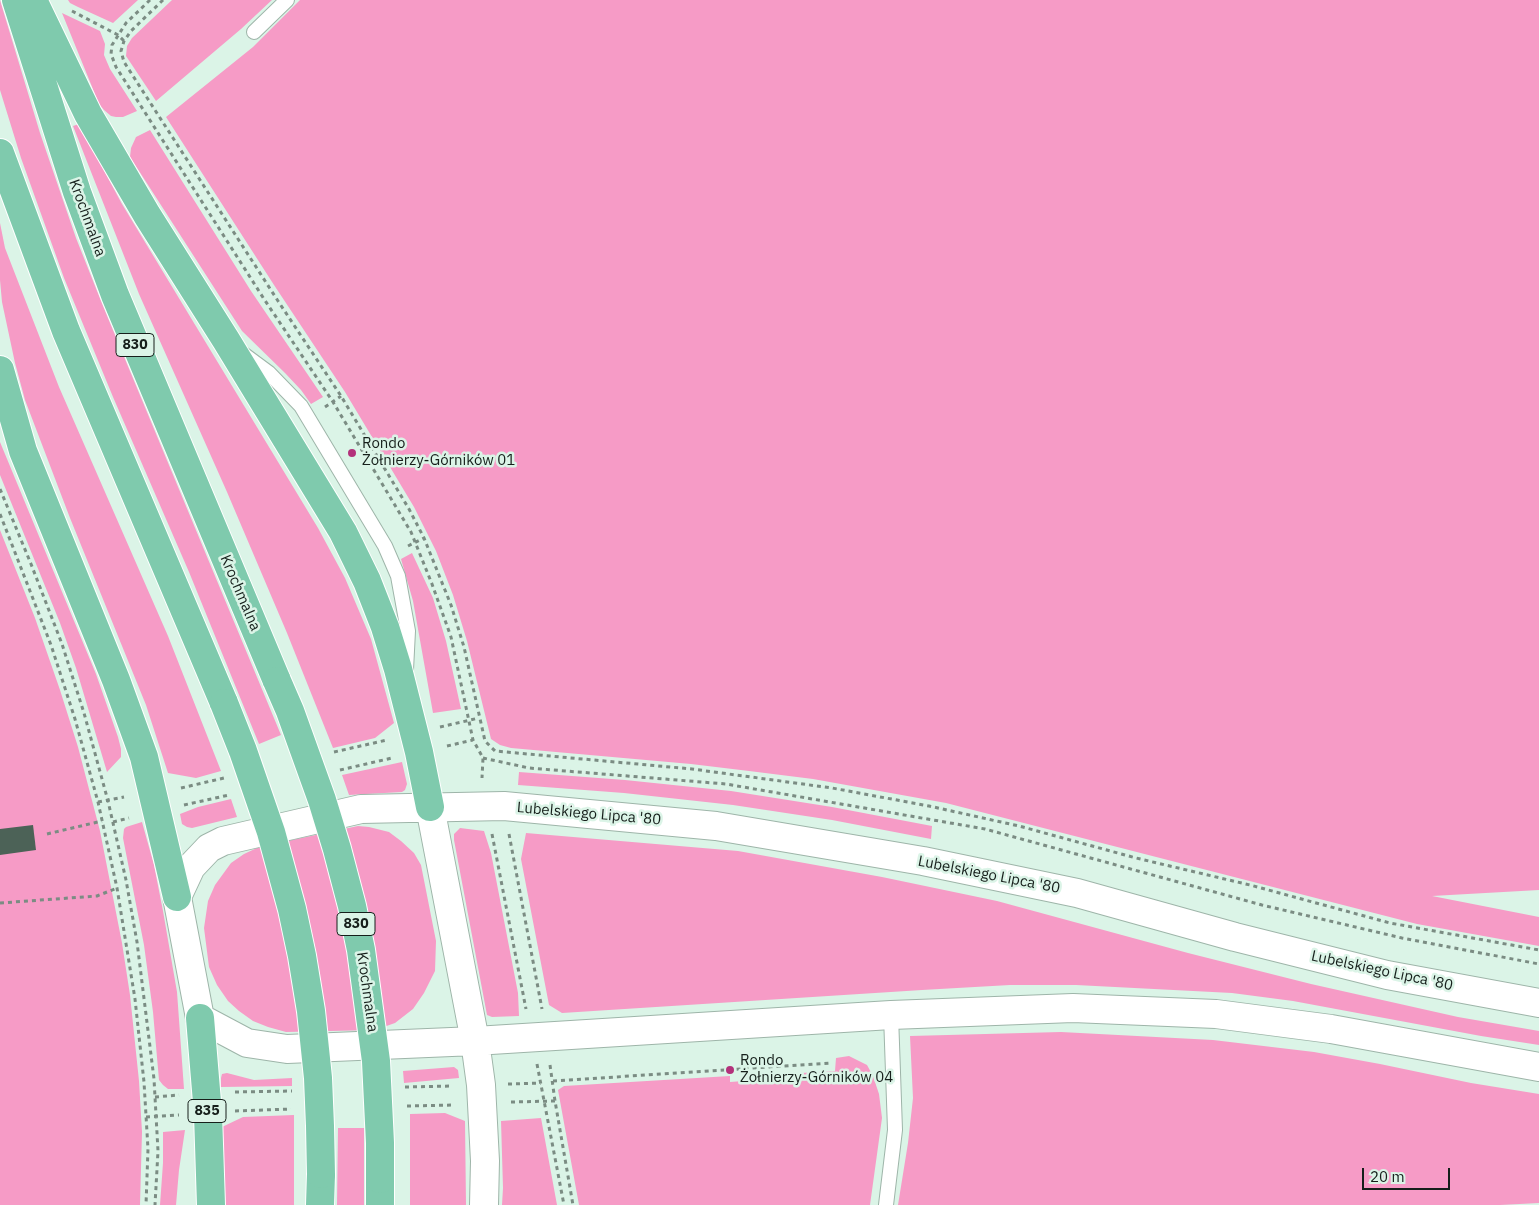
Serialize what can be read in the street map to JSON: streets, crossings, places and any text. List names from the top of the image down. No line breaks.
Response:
{"streets":{"main road":["Krochmalna","830","Lubelskiego Lipca '80","835"]},"crossings":[["Lubelskiego Lipca '80","835"]],"places":["Rondo Żołnierzy-Górników 01","Rondo Żołnierzy-Górników 04"],"scale_bar":"20 m"}
